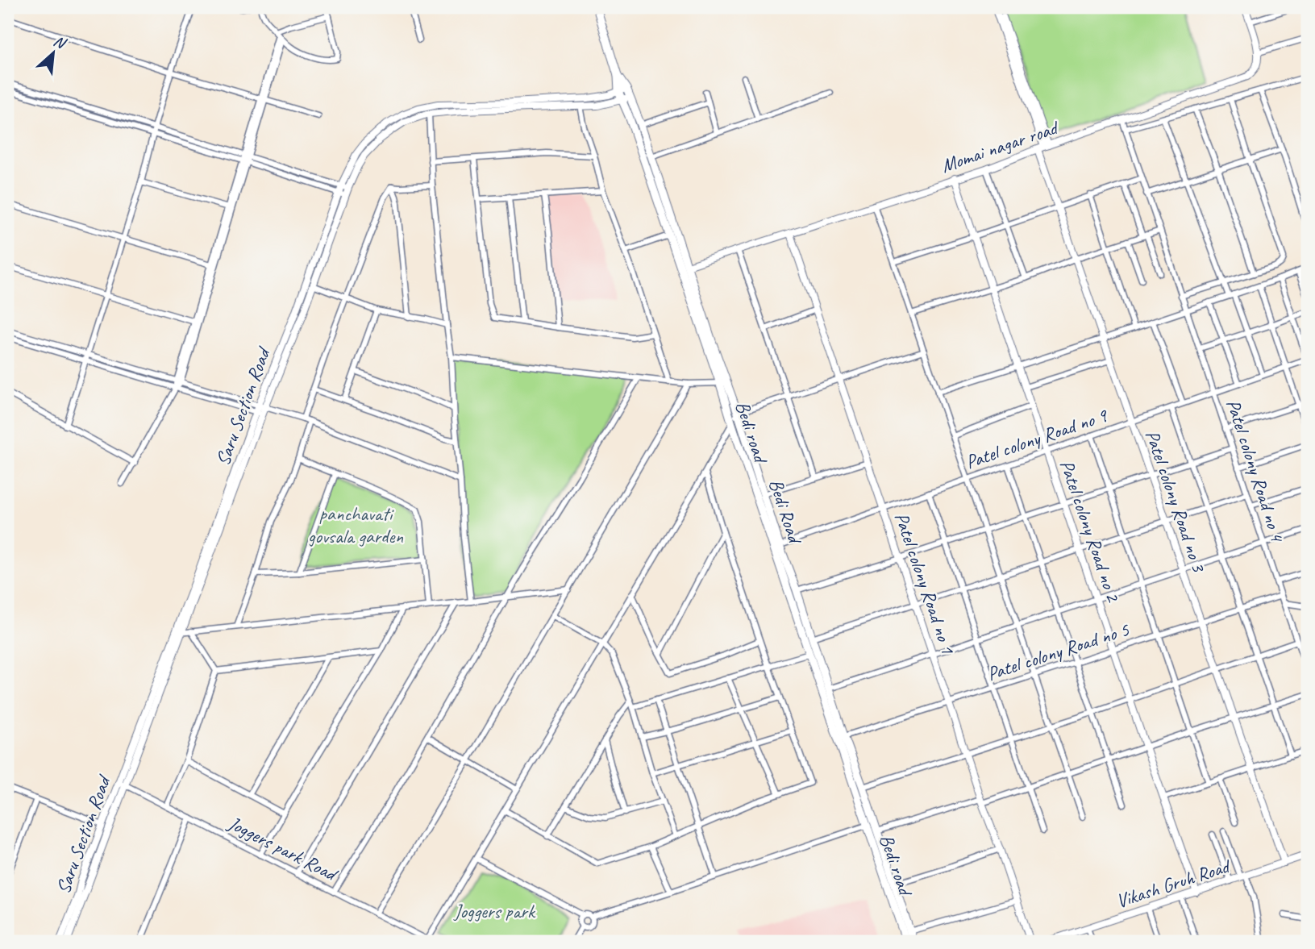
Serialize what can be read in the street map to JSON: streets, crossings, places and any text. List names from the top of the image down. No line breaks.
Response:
{"streets":{"main road":["Bedi road","Bedi Road"],"street":["Momai nagar road","Saru Section Road","Patel colony Road no 9","Patel colony Road no 4","Patel colony Road no 3","Patel colony Road no 2","Patel colony Road no 1","Patel colony Road no 5","Joggers park Road","Vikash Gruh Road"]},"crossings":[["Momai nagar road","Patel colony Road no 4"],["Momai nagar road","Patel colony Road no 3"],["Momai nagar road","Bedi Road"],["Momai nagar road","Patel colony Road no 2"],["Momai nagar road","Patel colony Road no 1"],["Saru Section Road","Bedi road"],["Saru Section Road","Bedi Road"],["Saru Section Road","Joggers park Road"],["Bedi road","Patel colony Road no 9"],["Bedi road","Bedi Road"],["Patel colony Road no 9","Patel colony Road no 4"],["Patel colony Road no 9","Patel colony Road no 3"],["Patel colony Road no 9","Bedi Road"],["Patel colony Road no 9","Patel colony Road no 2"],["Patel colony Road no 9","Patel colony Road no 1"],["Patel colony Road no 4","Patel colony Road no 5"],["Patel colony Road no 3","Patel colony Road no 5"],["Patel colony Road no 3","Vikash Gruh Road"],["Bedi Road","Patel colony Road no 5"],["Patel colony Road no 2","Patel colony Road no 5"],["Patel colony Road no 2","Vikash Gruh Road"],["Patel colony Road no 1","Patel colony Road no 5"]],"parks":["panchavati govsala garden","Joggers park"],"north":"top right"}
